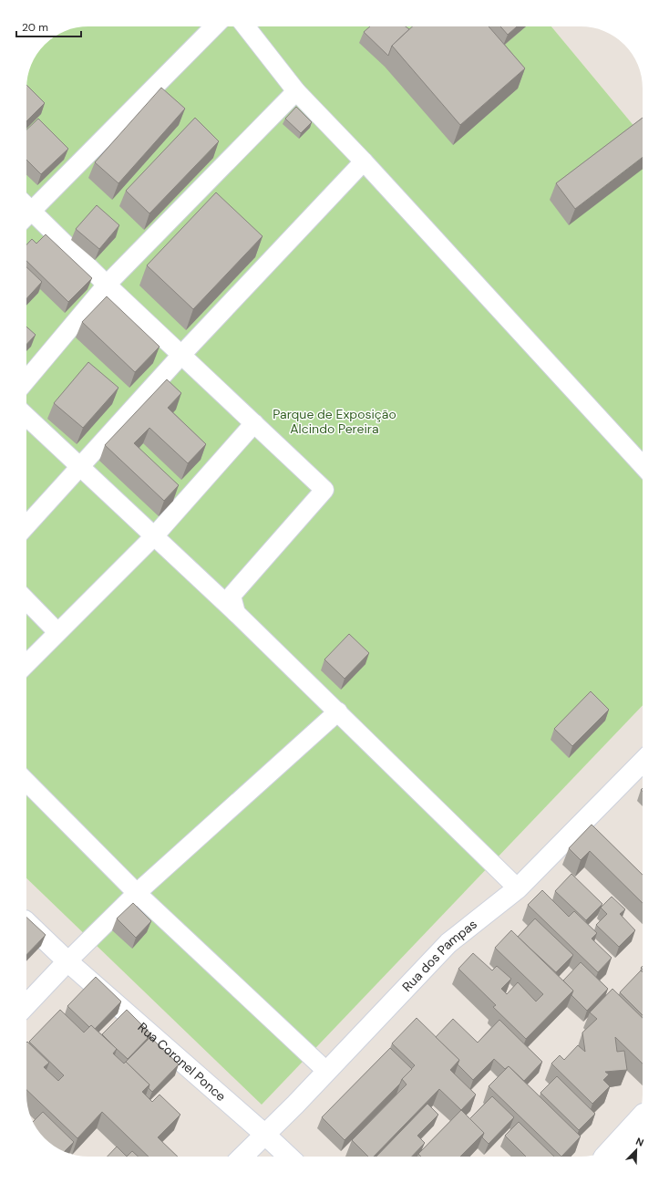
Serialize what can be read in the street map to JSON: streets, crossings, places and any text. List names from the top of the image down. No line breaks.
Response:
{"streets":{"street":["Rua dos Pampas","Rua Coronel Ponce"]},"crossings":[["Rua dos Pampas","Rua Coronel Ponce"]],"parks":["Parque de Exposição Alcindo Pereira"],"scale_bar":"20 m","north":"top right"}
